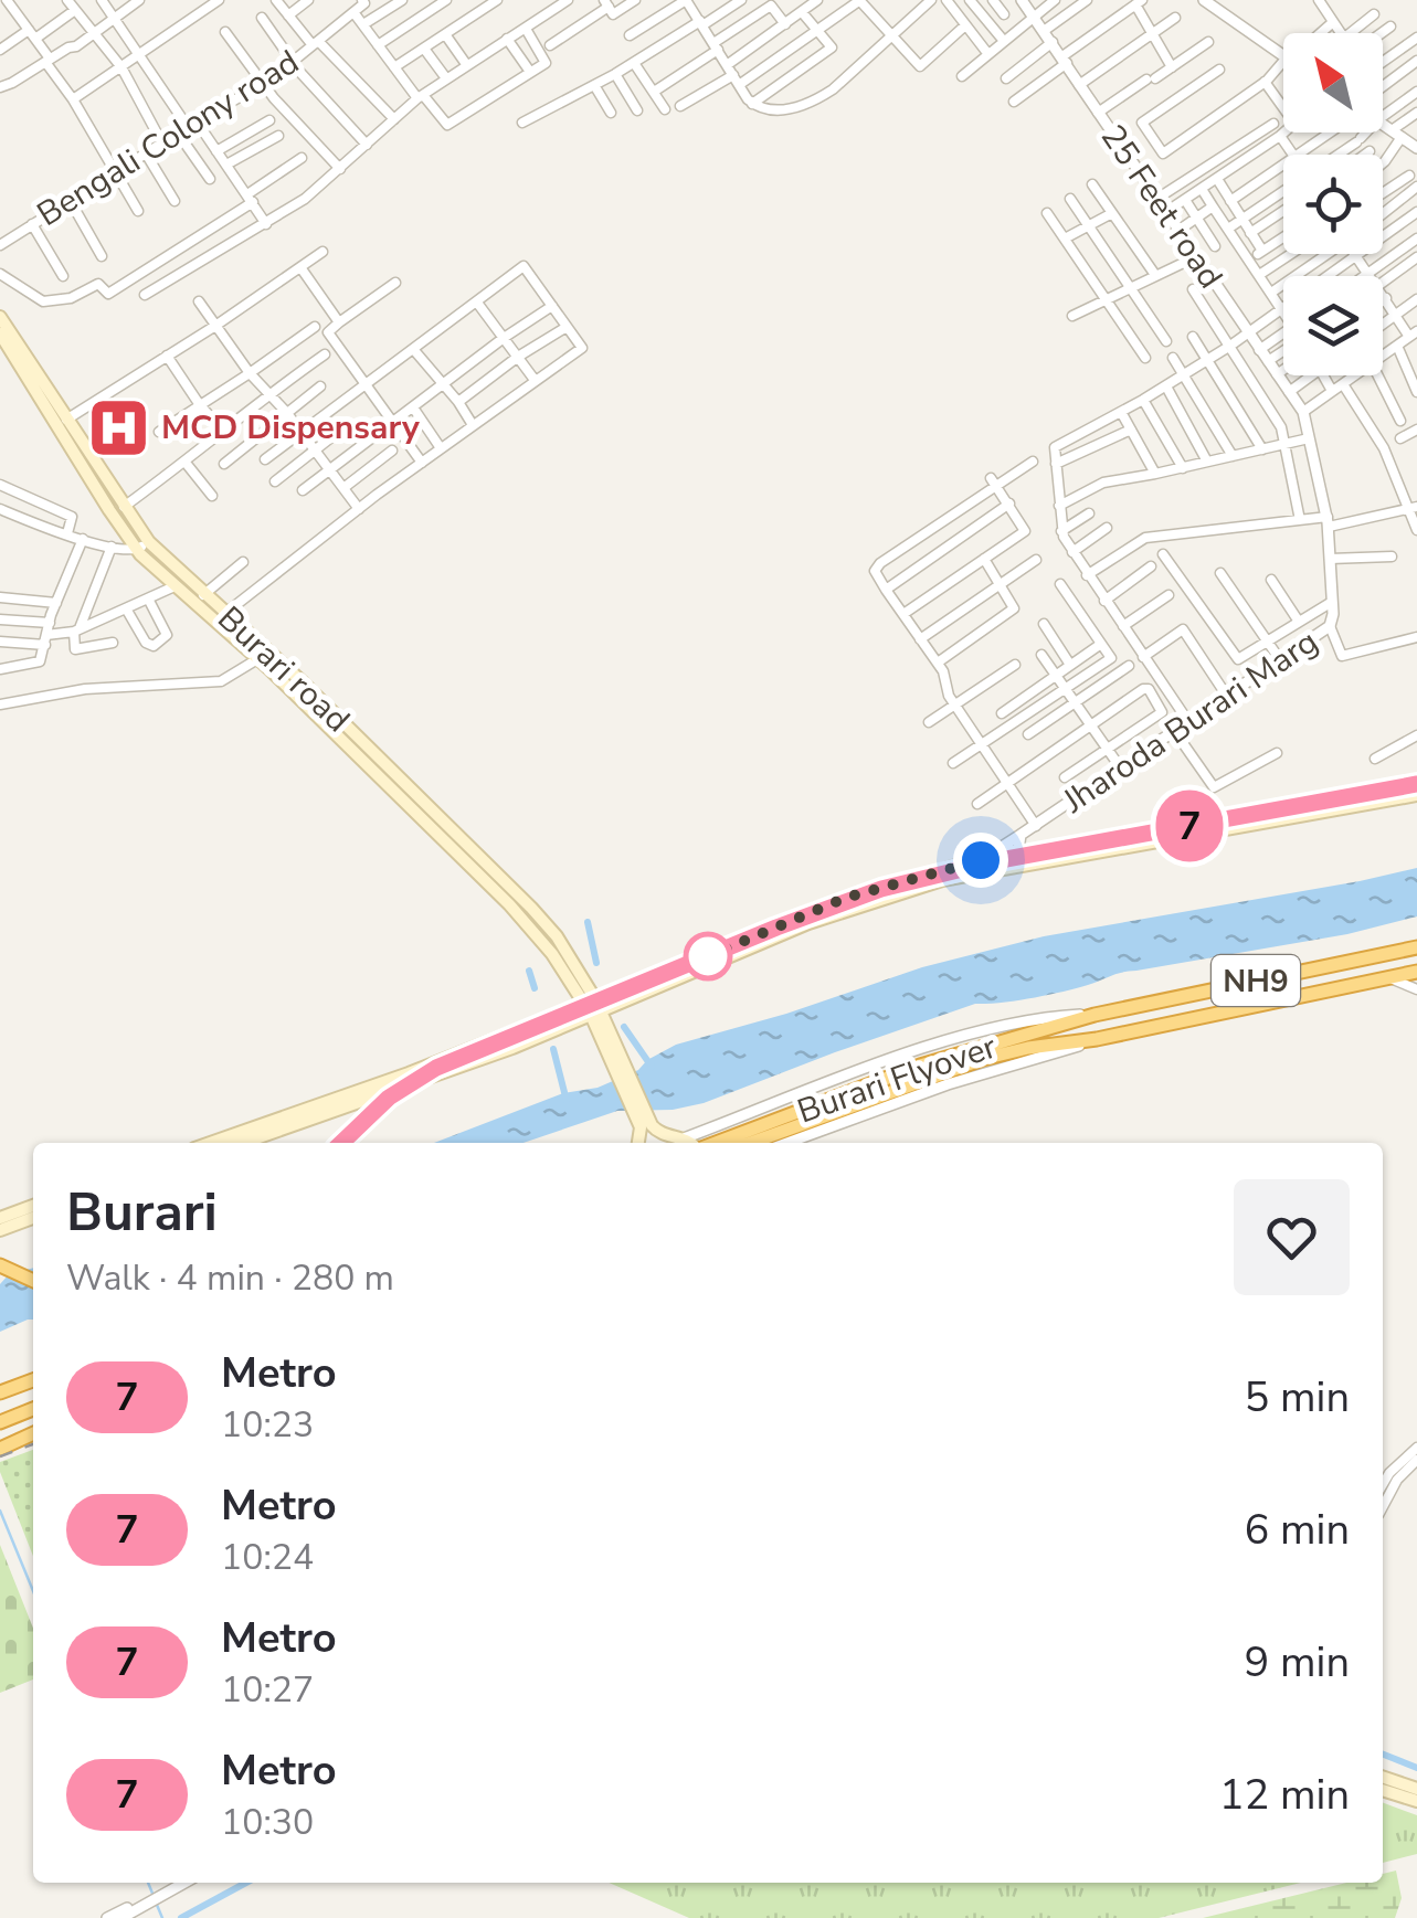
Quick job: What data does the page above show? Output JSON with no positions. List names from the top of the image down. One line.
{"streets":{"highway":["NH9","Burari Flyover"],"main road":["Burari road"],"street":["Bengali Colony road","25 Feet road","Jharoda Burari Marg"]},"crossings":[["NH9","Burari Flyover"]],"places":{"hospital":["MCD Dispensary"]},"lines":["metro line 7"],"north":"top left","page":{"on_map":"7","heading":["Burari","Walk · 4 min · 280 m"],"list":[{"mark":"7","name":"Metro","note":"10:23","value":"5 min"},{"mark":"7","name":"Metro","note":"10:24","value":"6 min"},{"mark":"7","name":"Metro","note":"10:27","value":"9 min"},{"mark":"7","name":"Metro","note":"10:30","value":"12 min"}]}}
